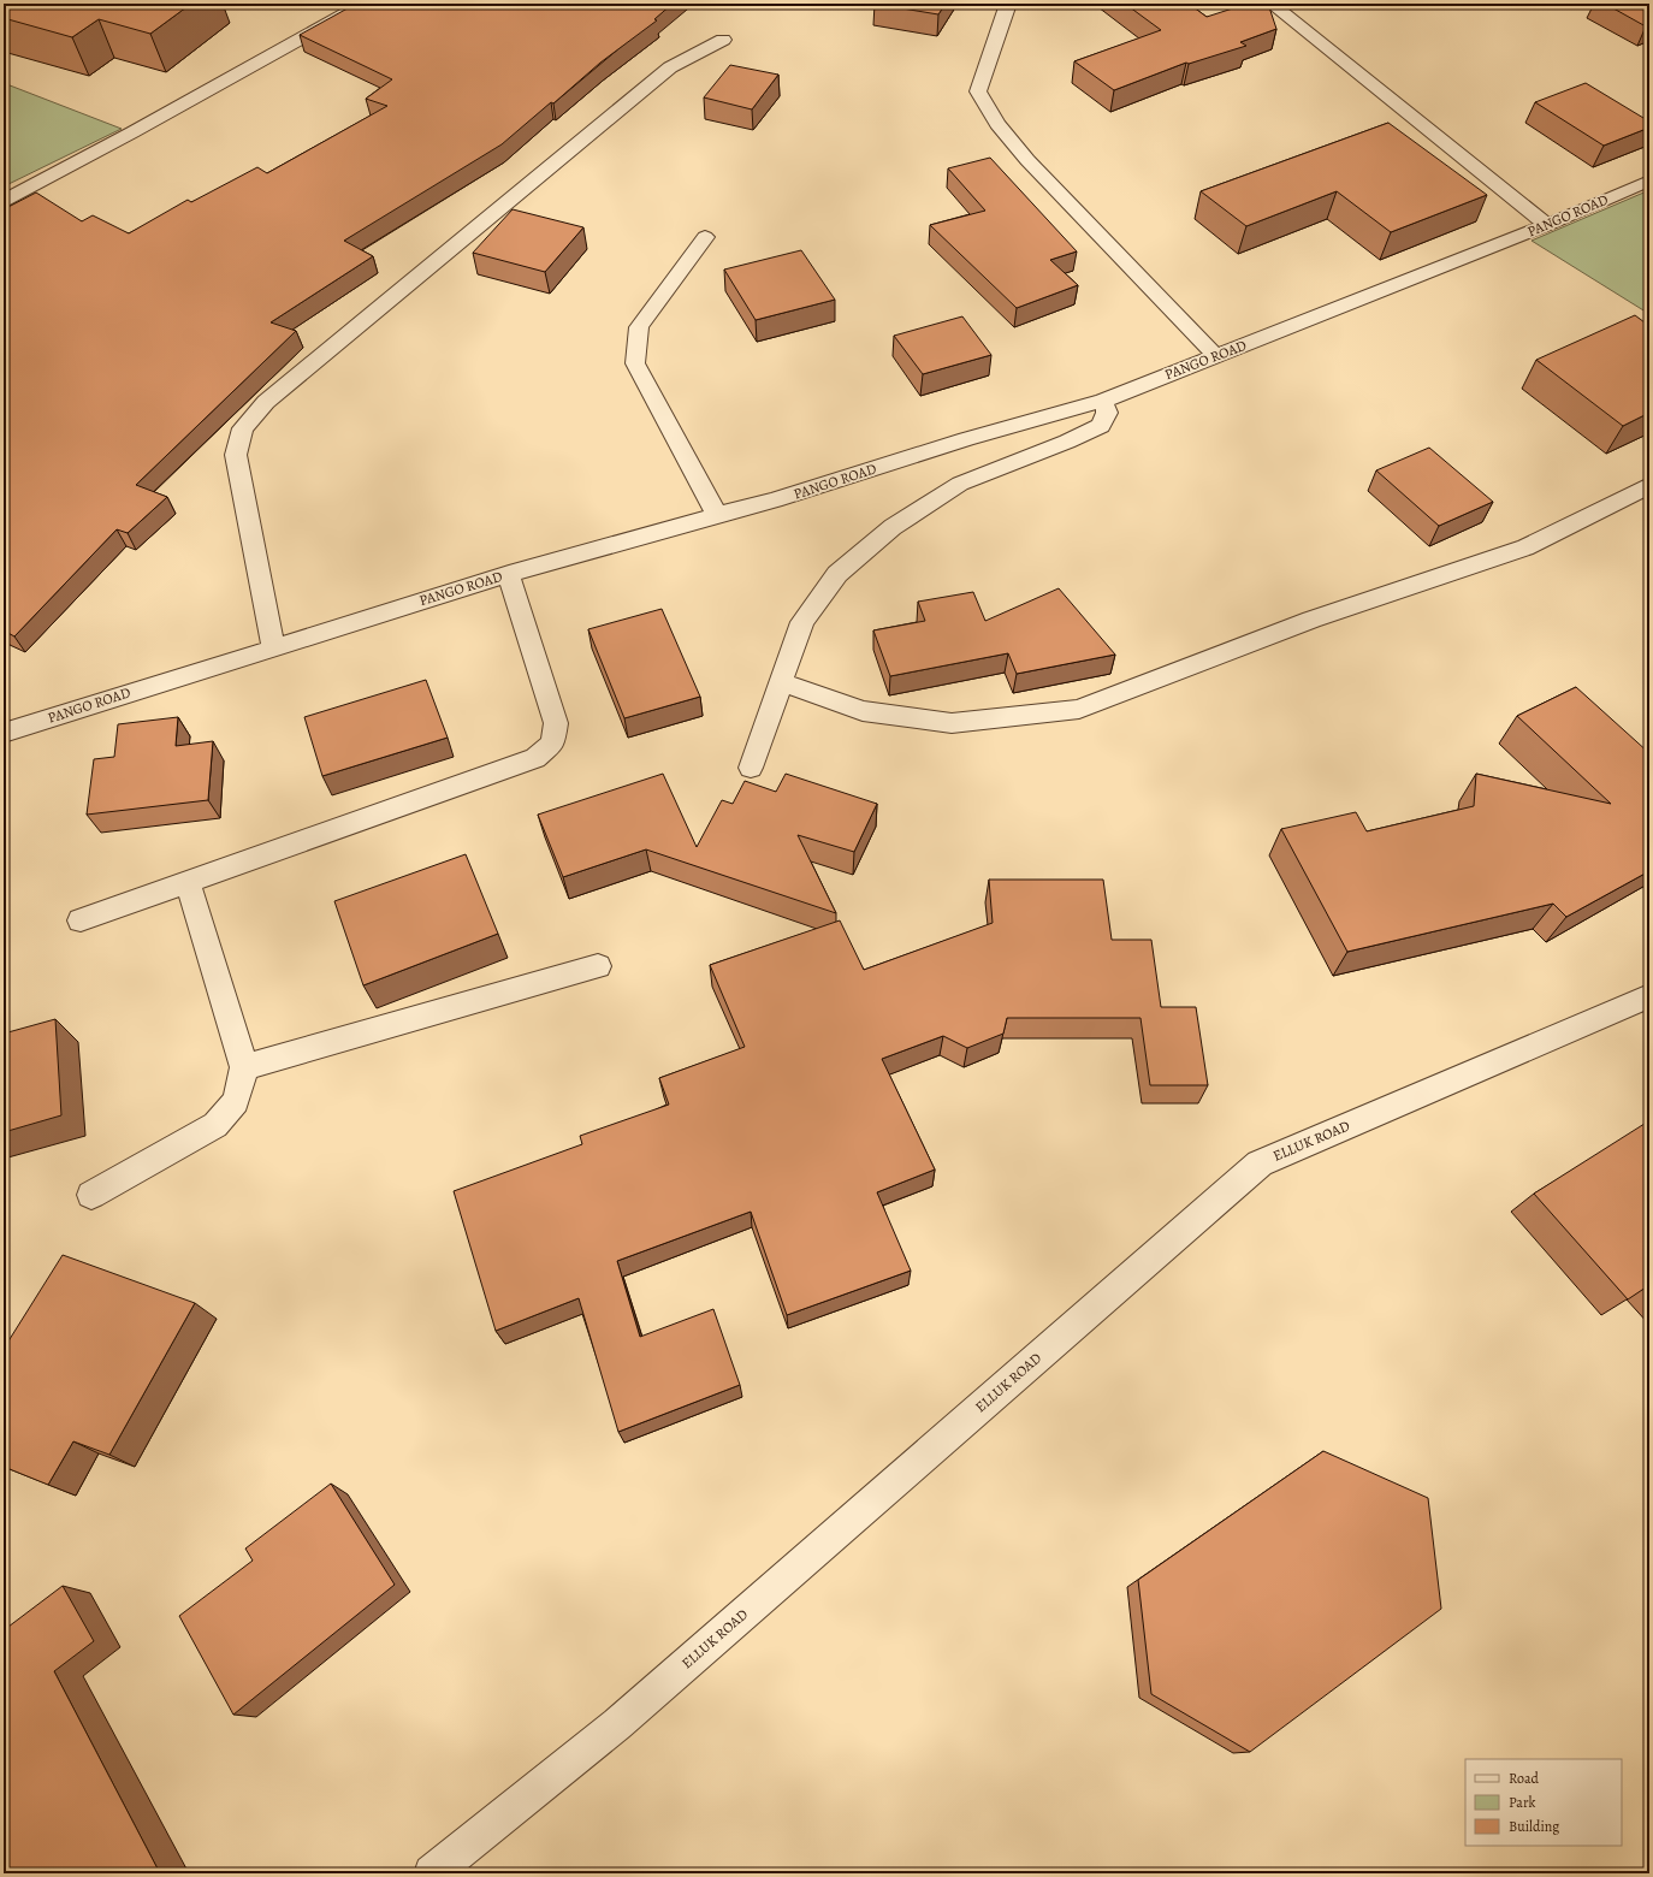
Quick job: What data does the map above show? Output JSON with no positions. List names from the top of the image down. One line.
{"streets":{"street":["PANGO ROAD","ELLUK ROAD"]},"legend":["Road","Park","Building"]}
